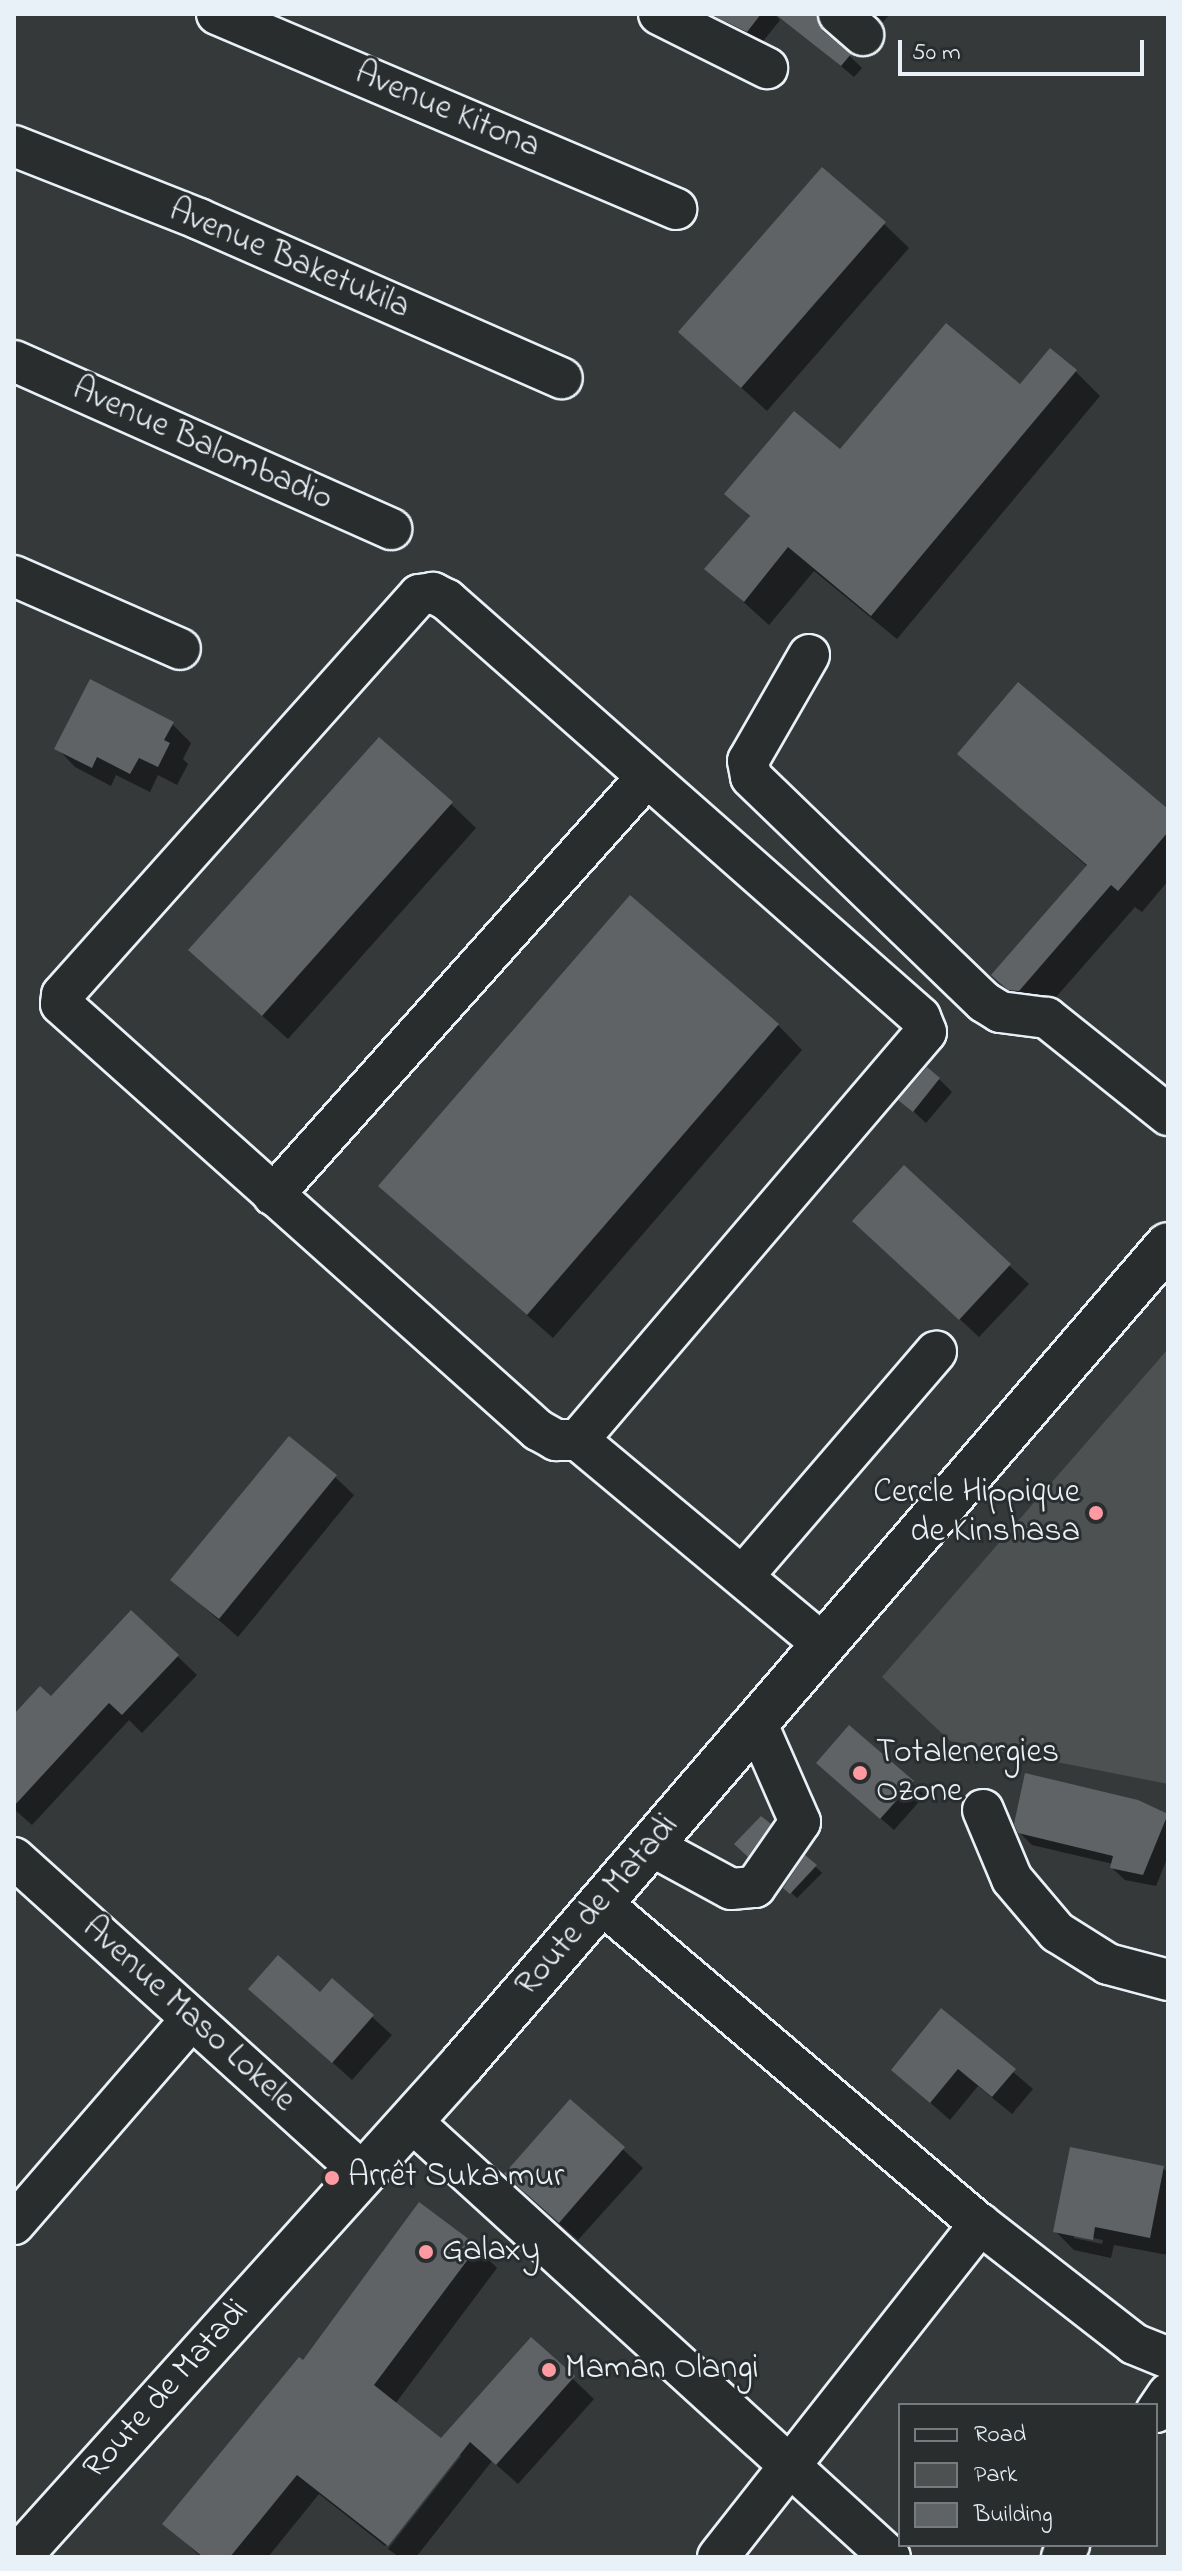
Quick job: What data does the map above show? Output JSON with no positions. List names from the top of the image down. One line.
{"streets":{"main road":["Route de Matadi"],"street":["Avenue Kitona","Avenue Baketukila","Avenue Balombadio","Avenue Maso Lokele"]},"crossings":[["Route de Matadi","Avenue Maso Lokele"]],"places":["Cercle Hippique de Kinshasa","Totalenergies Ozone","Arrêt Suka mur","Galaxy","Maman Olangi"],"legend":["Road","Park","Building"],"scale_bar":"50 m"}
